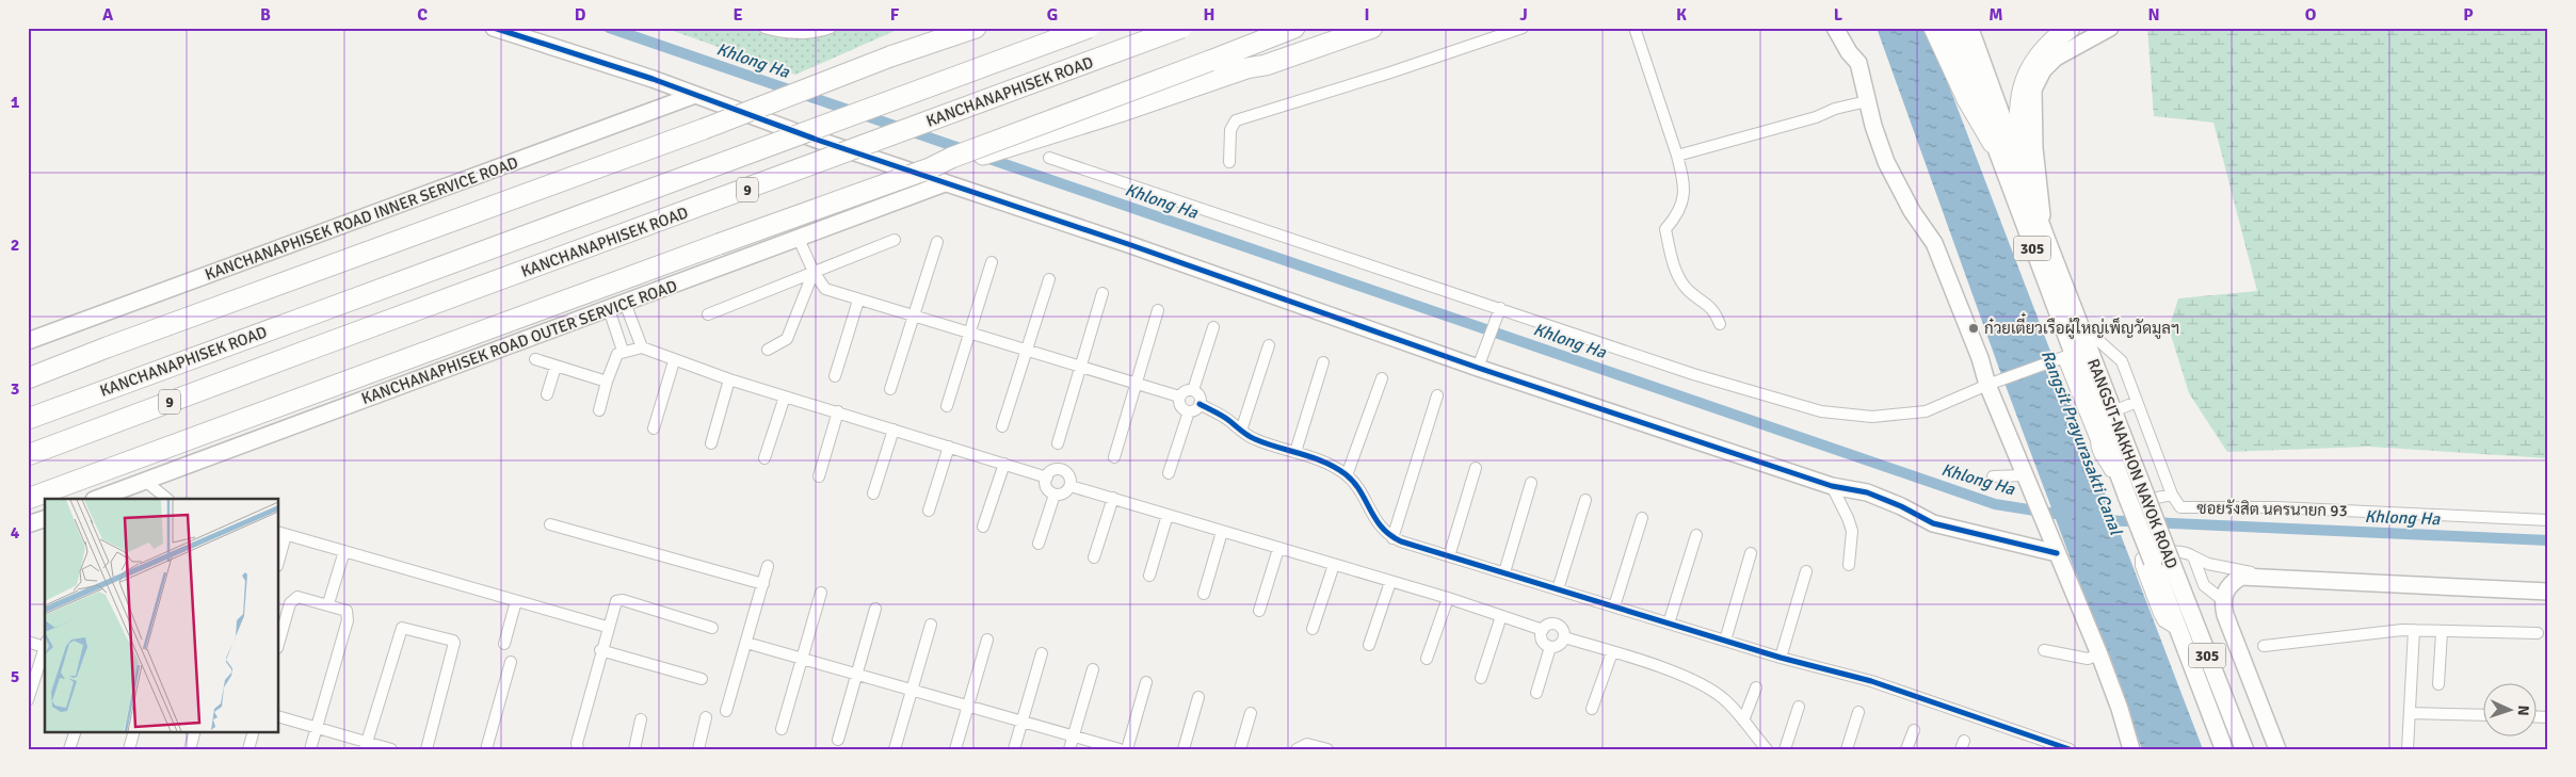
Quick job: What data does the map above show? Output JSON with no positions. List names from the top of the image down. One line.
{"streets":{"highway":["KANCHANAPHISEK ROAD","9"],"main road":["305","RANGSIT-NAKHON NAYOK ROAD"],"street":["KANCHANAPHISEK ROAD INNER SERVICE ROAD","KANCHANAPHISEK ROAD OUTER SERVICE ROAD","ซอยรังสิต นครนายก 93"]},"water":["Khlong Ha","Rangsit Prayurasakti Canal"],"places":["ก๋วยเตี๋ยวเรือผู้ใหญ่เพ็ญวัดมูลฯ"],"north":"right","grid":{"columns":["A","B","C","D","E","F","G","H","I","J","K","L","M","N","O","P"],"rows":["1","2","3","4","5"]}}
